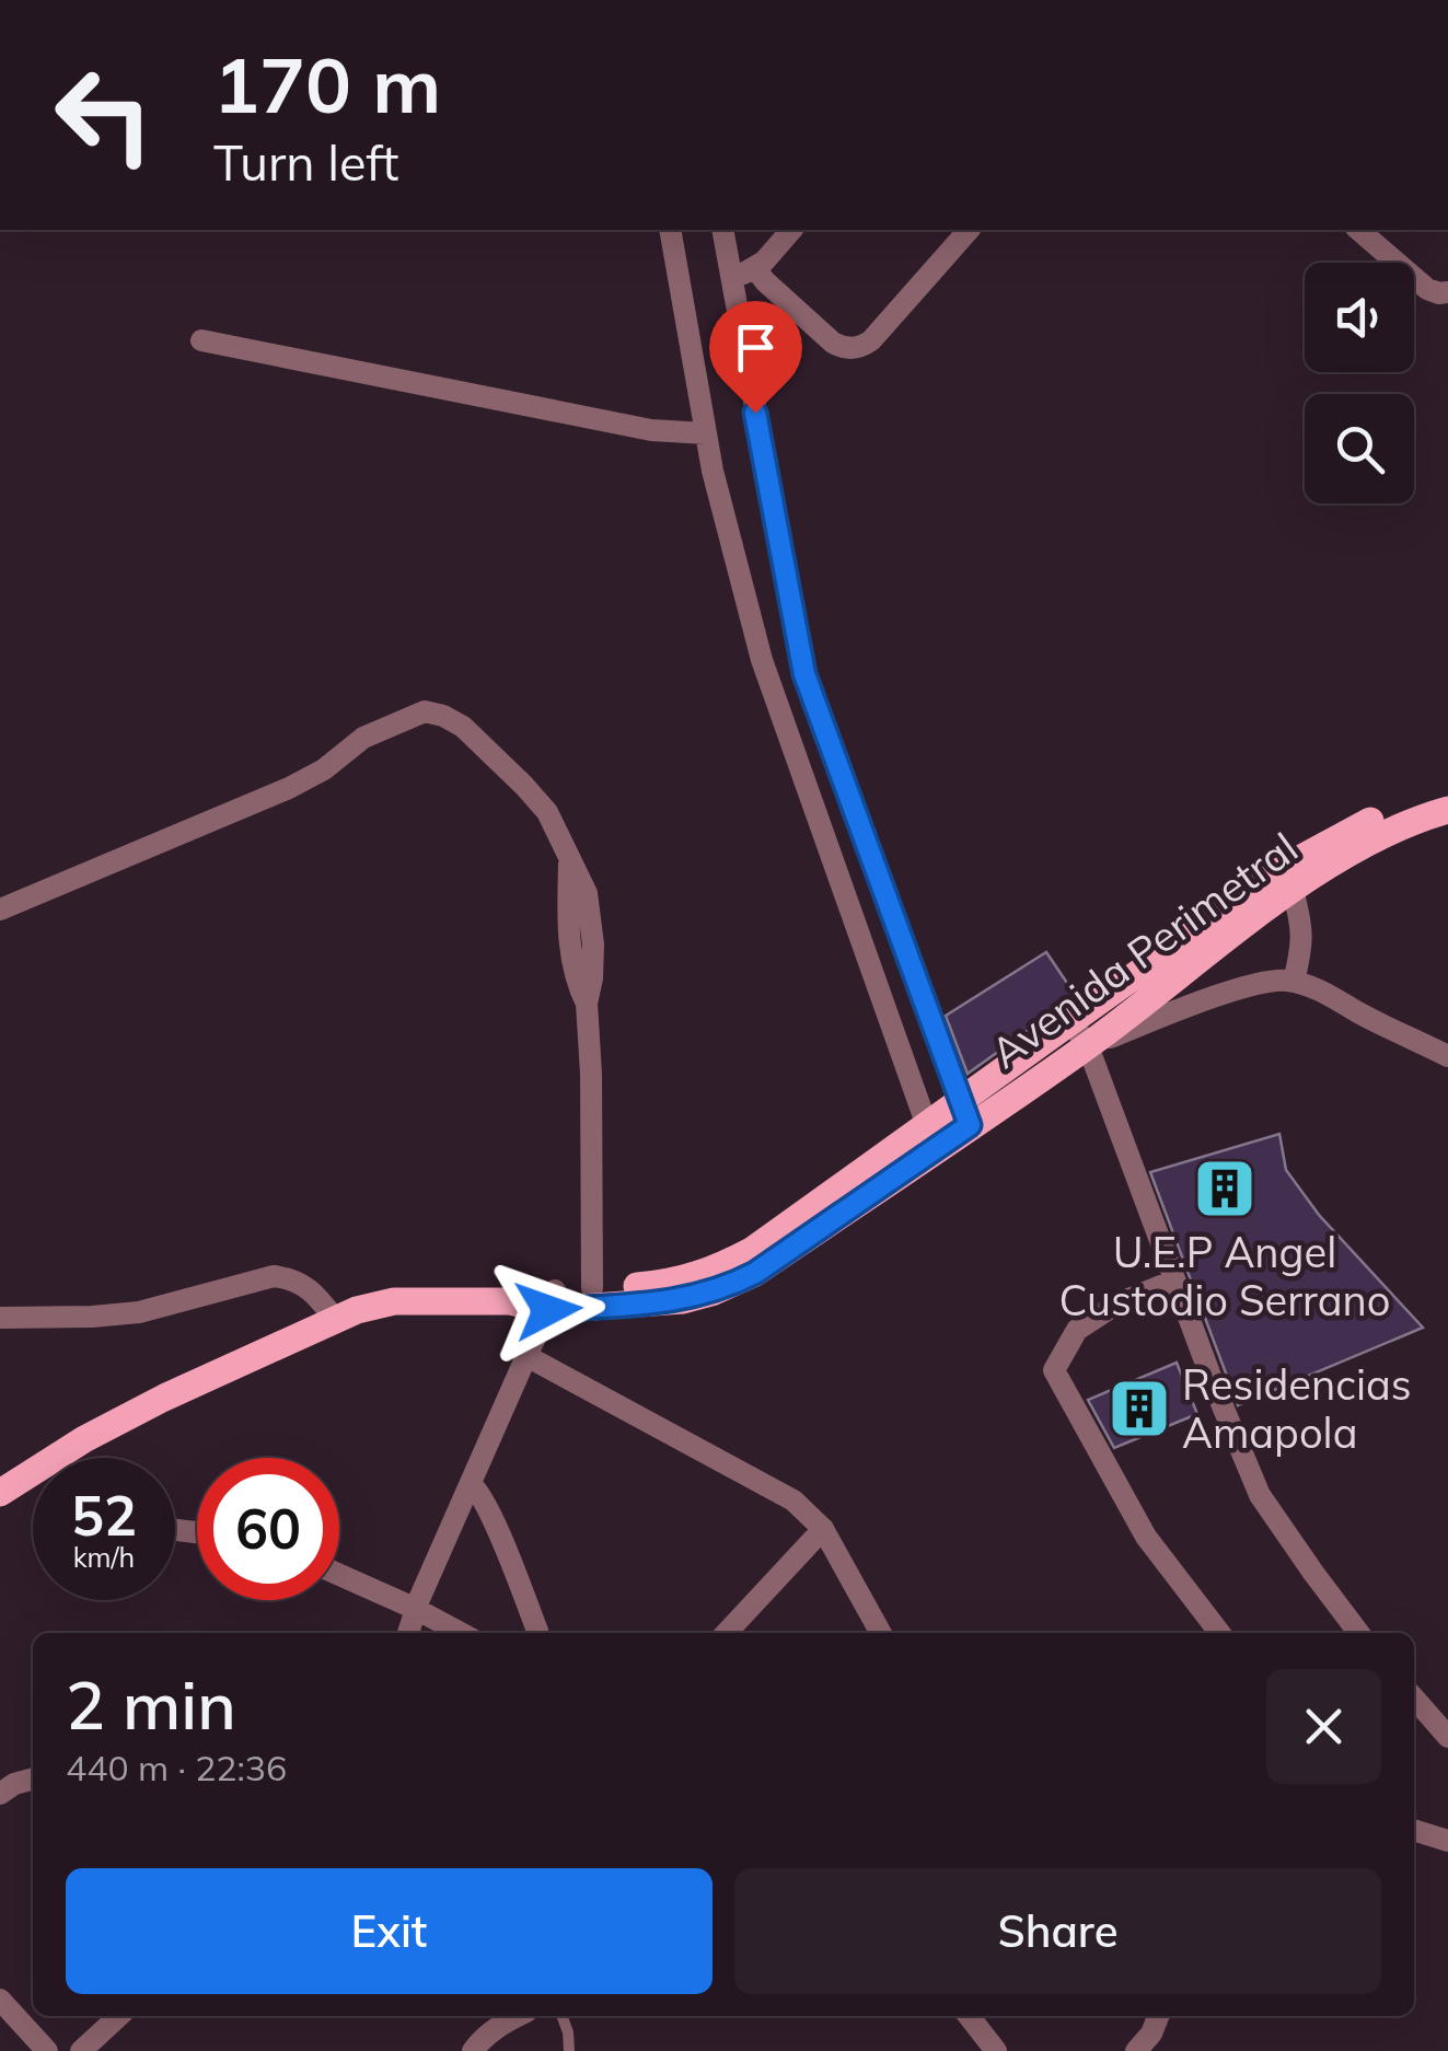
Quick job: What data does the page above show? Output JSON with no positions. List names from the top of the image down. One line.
{"streets":{"main road":["Avenida Perimetral"]},"places":{"building":["U.E.P Angel Custodio Serrano","Residencias Amapola"]},"page":{"turn":["170 m","Turn left"],"speed":"52 km/h","limit":"60","heading":["2 min","440 m · 22:36"],"buttons":["Exit","Share"]}}
